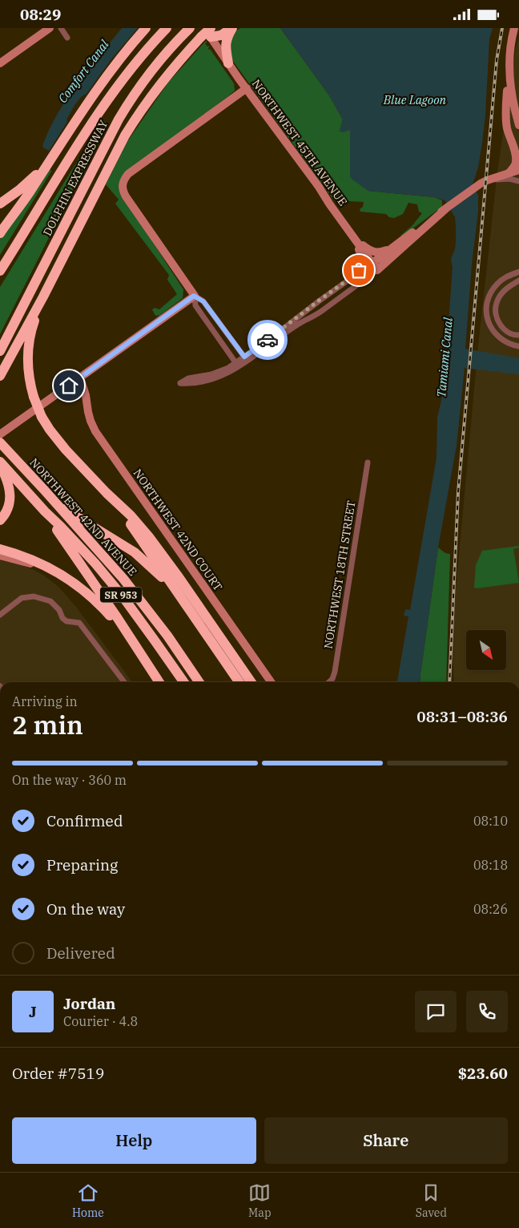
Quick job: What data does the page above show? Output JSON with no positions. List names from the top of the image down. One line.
{"streets":{"highway":["DOLPHIN EXPRESSWAY","NORTHWEST 42ND AVENUE","SR 953"],"street":["NORTHWEST 45TH AVENUE","NORTHWEST 42ND COURT","NORTHWEST 18TH STREET"]},"water":["Comfort Canal","Blue Lagoon","Tamiami Canal"],"north":"bottom right","page":{"status":"08:29","heading":["2 min","Arriving in","08:31–08:36"],"panel":["Jordan","Courier · 4.8","Order #7519","$23.60"],"bar":"On the way · 360 m","list":[["Confirmed","08:10"],["Preparing","08:18"],["On the way","08:26"],"Delivered"],"round":"J","buttons":["Help","Share"],"tabs":["Home","Map","Saved"]}}
